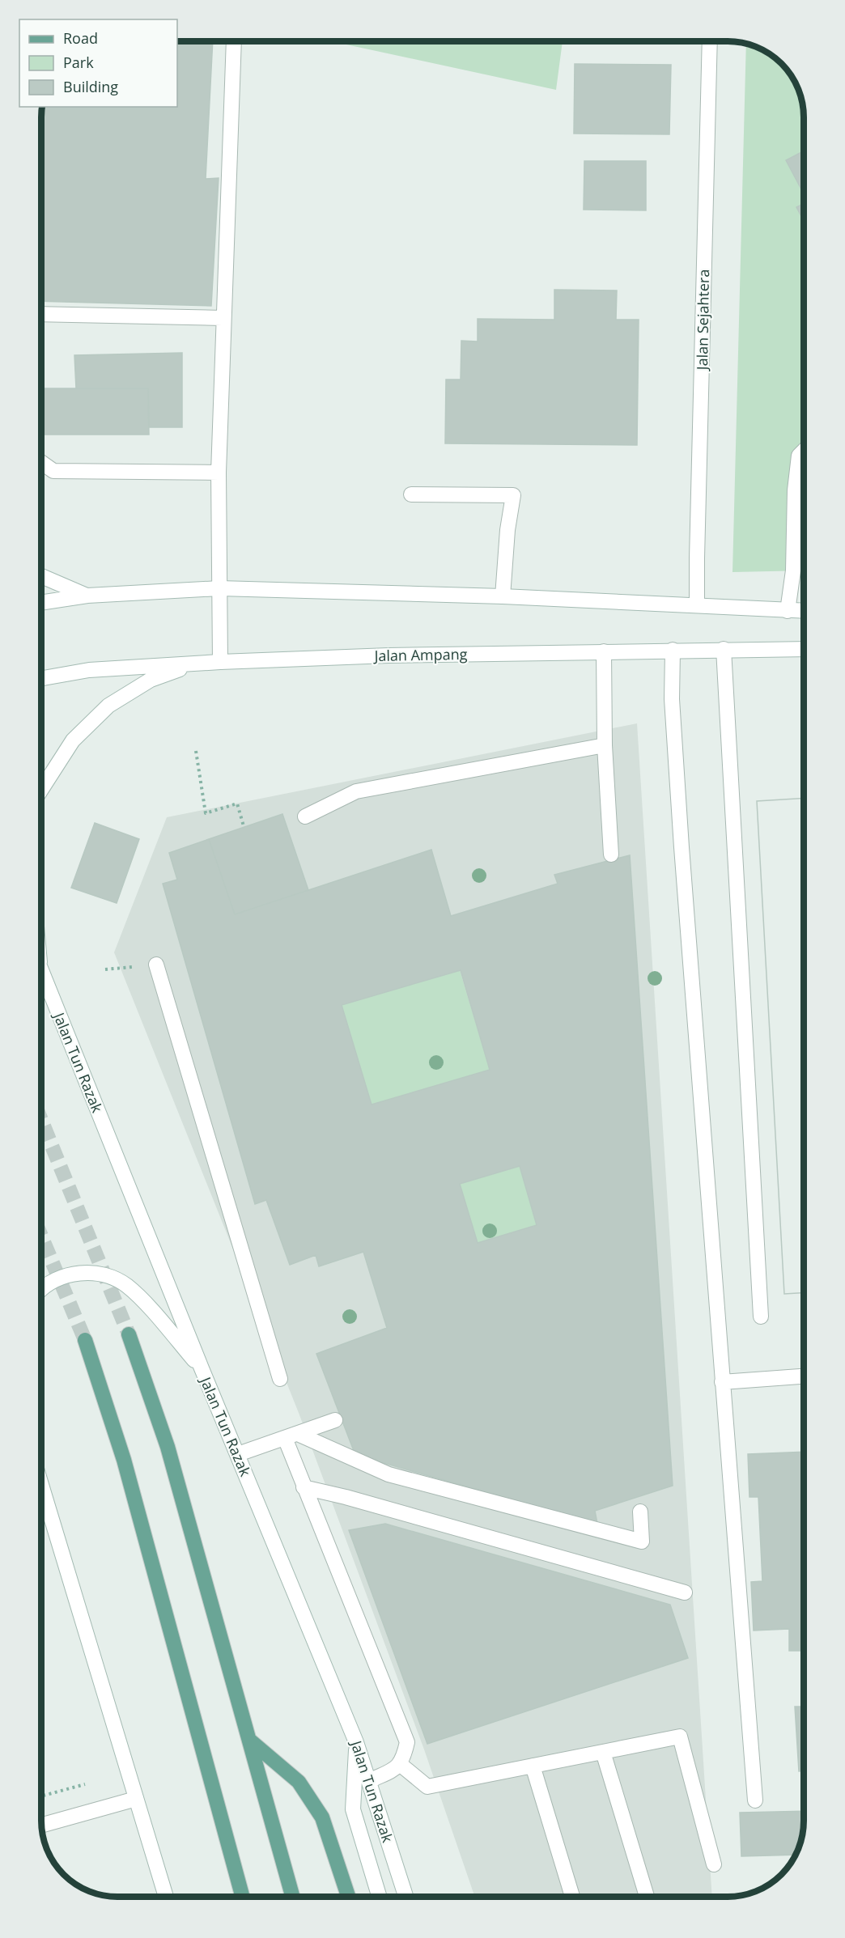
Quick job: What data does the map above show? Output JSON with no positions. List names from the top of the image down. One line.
{"streets":{"main road":["Jalan Sejahtera","Jalan Ampang","Jalan Tun Razak"]},"legend":["Road","Park","Building"]}
